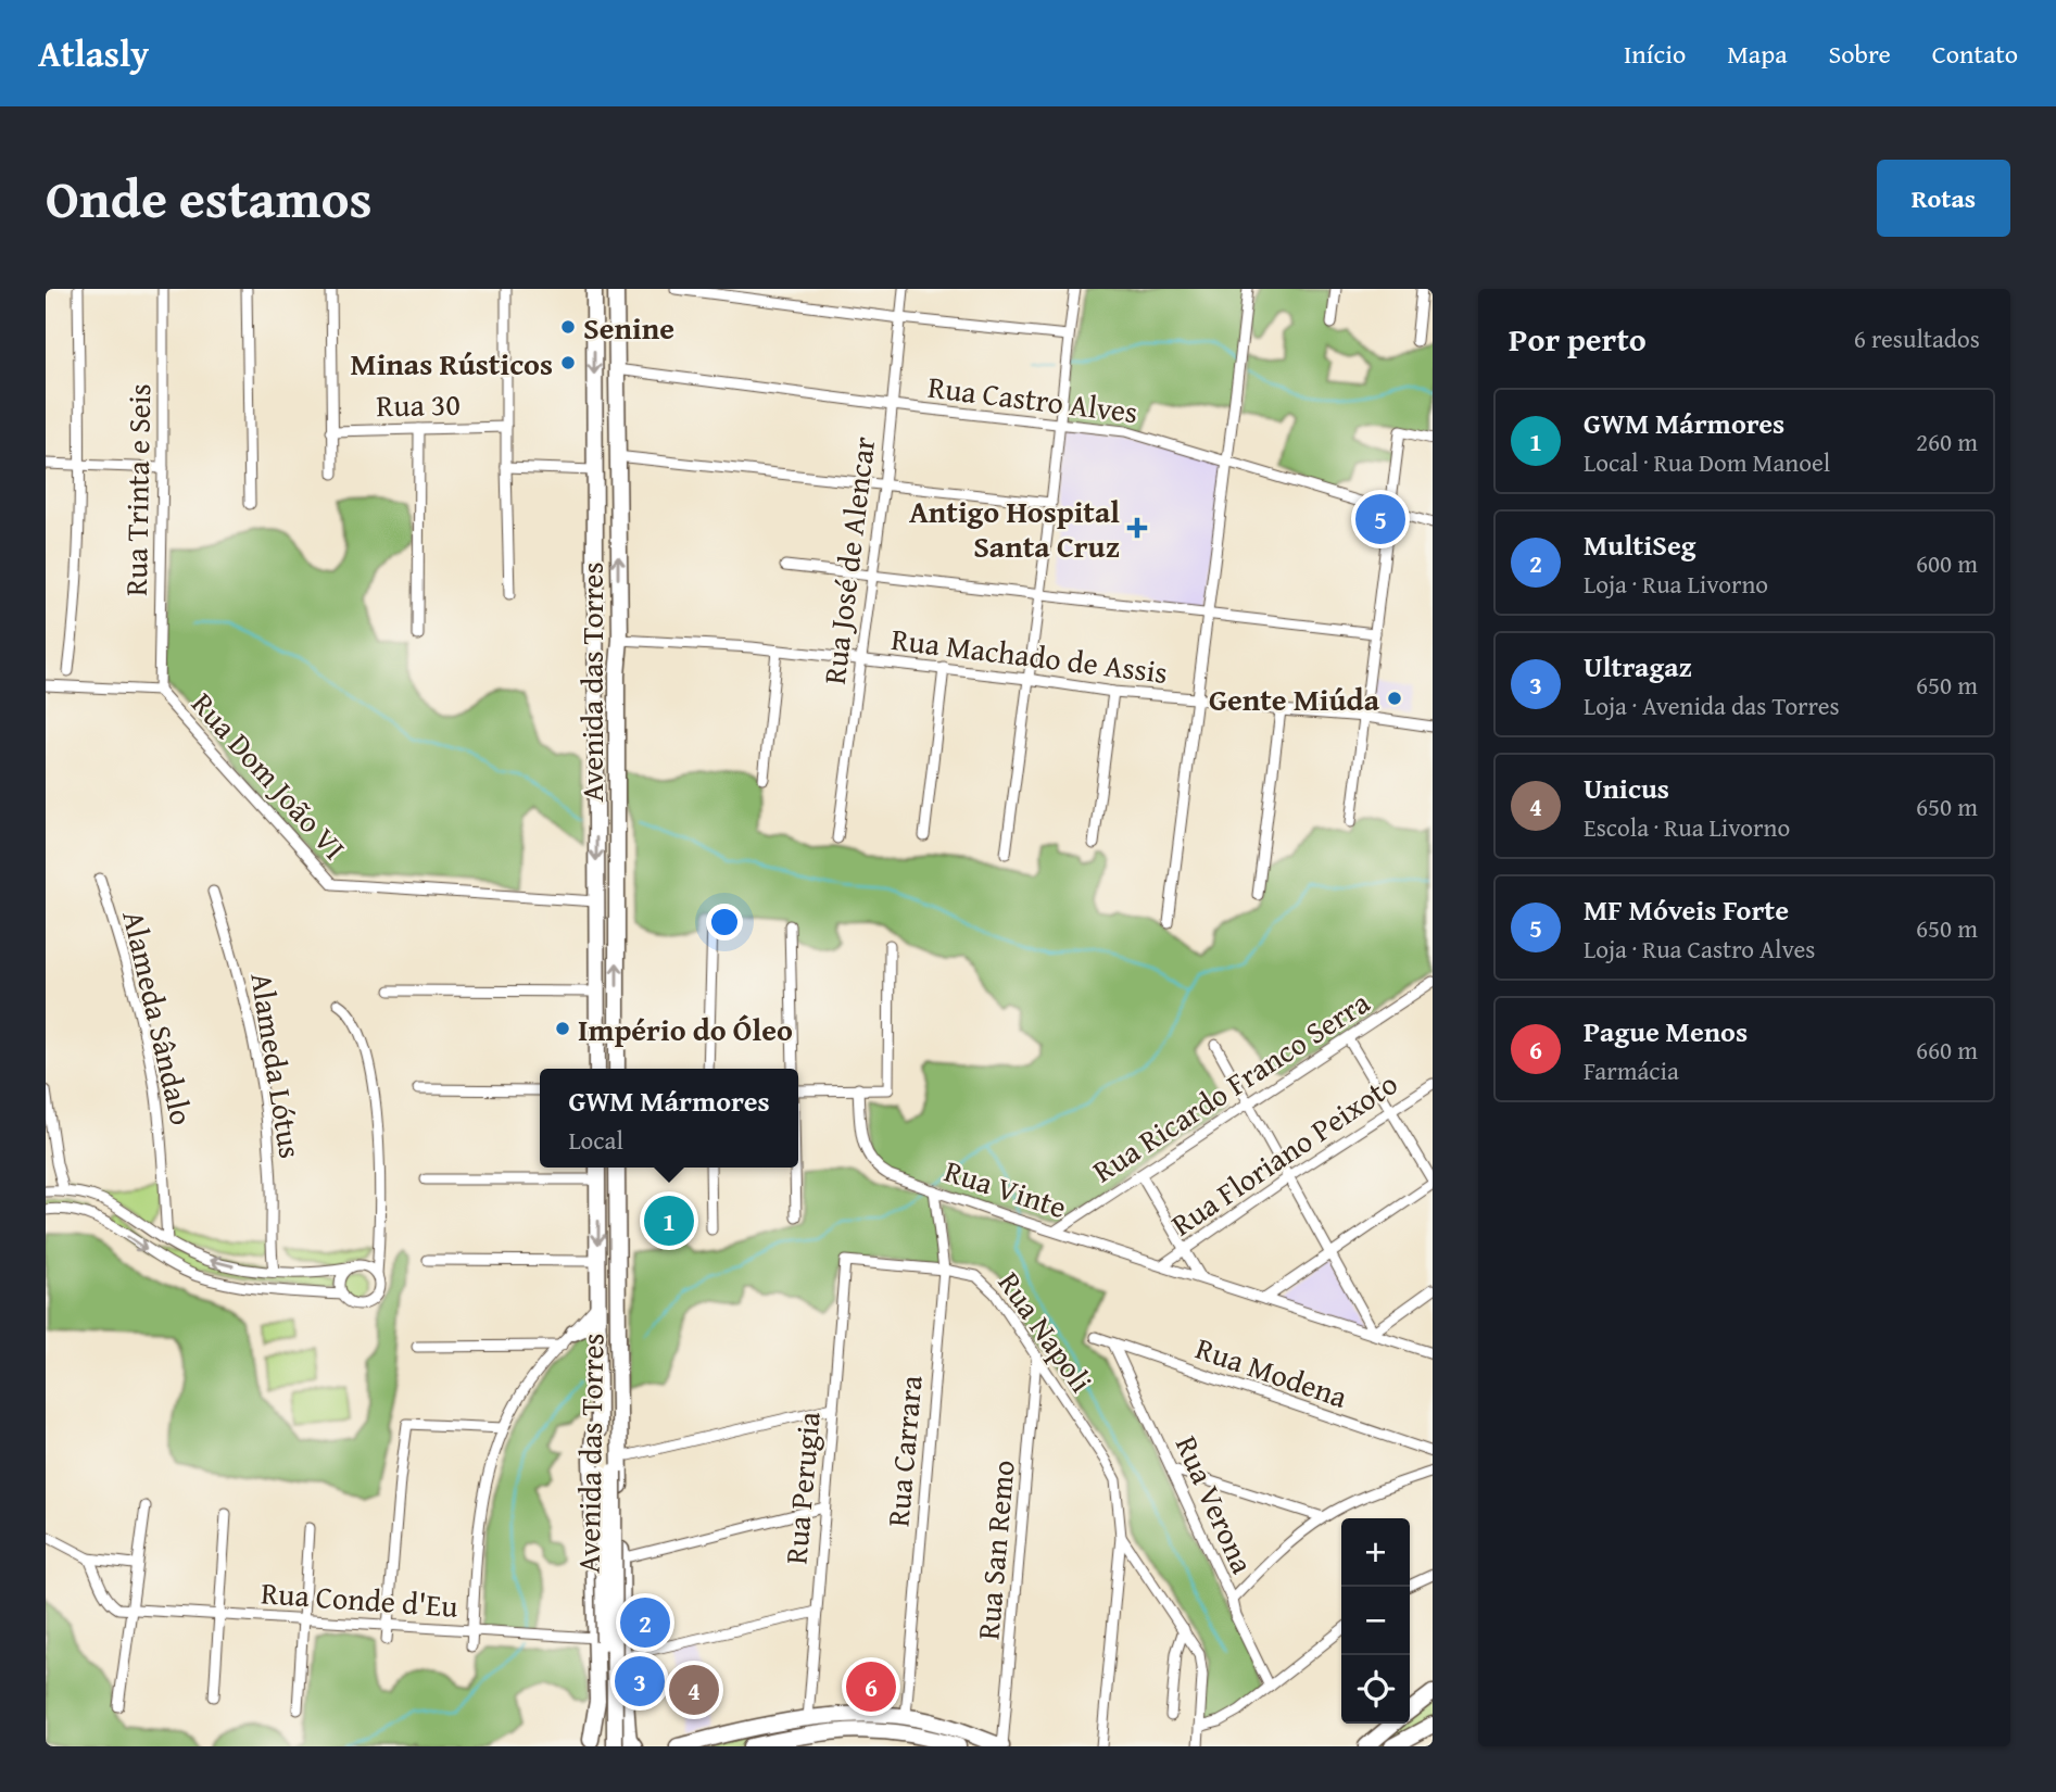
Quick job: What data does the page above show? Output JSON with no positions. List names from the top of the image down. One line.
{"streets":{"main road":["Avenida das Torres"],"street":["Rua Castro Alves","Rua 30","Rua Trinta e Seis","Rua José de Alencar","Rua Machado de Assis","Rua Dom João VI","Alameda Sândalo","Alameda Lótus","Rua Ricardo Franco Serra","Rua Floriano Peixoto","Rua Vinte","Rua Napoli","Rua Modena","Rua Carrara","Rua Perugia","Rua Verona","Rua San Remo","Rua Conde d'Eu"]},"crossings":[["Rua Castro Alves","Rua José de Alencar"],["Rua Castro Alves","Avenida das Torres"],["Rua Trinta e Seis","Rua Dom João VI"],["Rua José de Alencar","Rua Machado de Assis"],["Rua Machado de Assis","Avenida das Torres"],["Avenida das Torres","Rua Dom João VI"],["Rua Ricardo Franco Serra","Rua Vinte"],["Rua Floriano Peixoto","Rua Vinte"],["Rua Vinte","Rua Carrara"],["Rua Napoli","Rua Carrara"],["Rua Napoli","Rua Perugia"],["Rua Napoli","Rua San Remo"],["Rua Modena","Rua Verona"]],"places":{"other":["Senine","Minas Rústicos","Gente Miúda","Império do Óleo"],"health":["Antigo Hospital Santa Cruz"]},"page":{"header":"Atlasly","nav":["Início","Mapa","Sobre","Contato"],"title":"Onde estamos","buttons":"Rotas","heading":["Por perto","6 resultados"],"list":[{"mark":"1","name":"GWM Mármores","note":"Local · Rua Dom Manoel","value":"260 m"},{"mark":"2","name":"MultiSeg","note":"Loja · Rua Livorno","value":"600 m"},{"mark":"3","name":"Ultragaz","note":"Loja · Avenida das Torres","value":"650 m"},{"mark":"4","name":"Unicus","note":"Escola · Rua Livorno","value":"650 m"},{"mark":"5","name":"MF Móveis Forte","note":"Loja · Rua Castro Alves","value":"650 m"},{"mark":"6","name":"Pague Menos","note":"Farmácia","value":"660 m"}],"pins":["5","1","2","3","6","4"],"popup":["GWM Mármores","Local"],"map_buttons":["+","−"]}}
